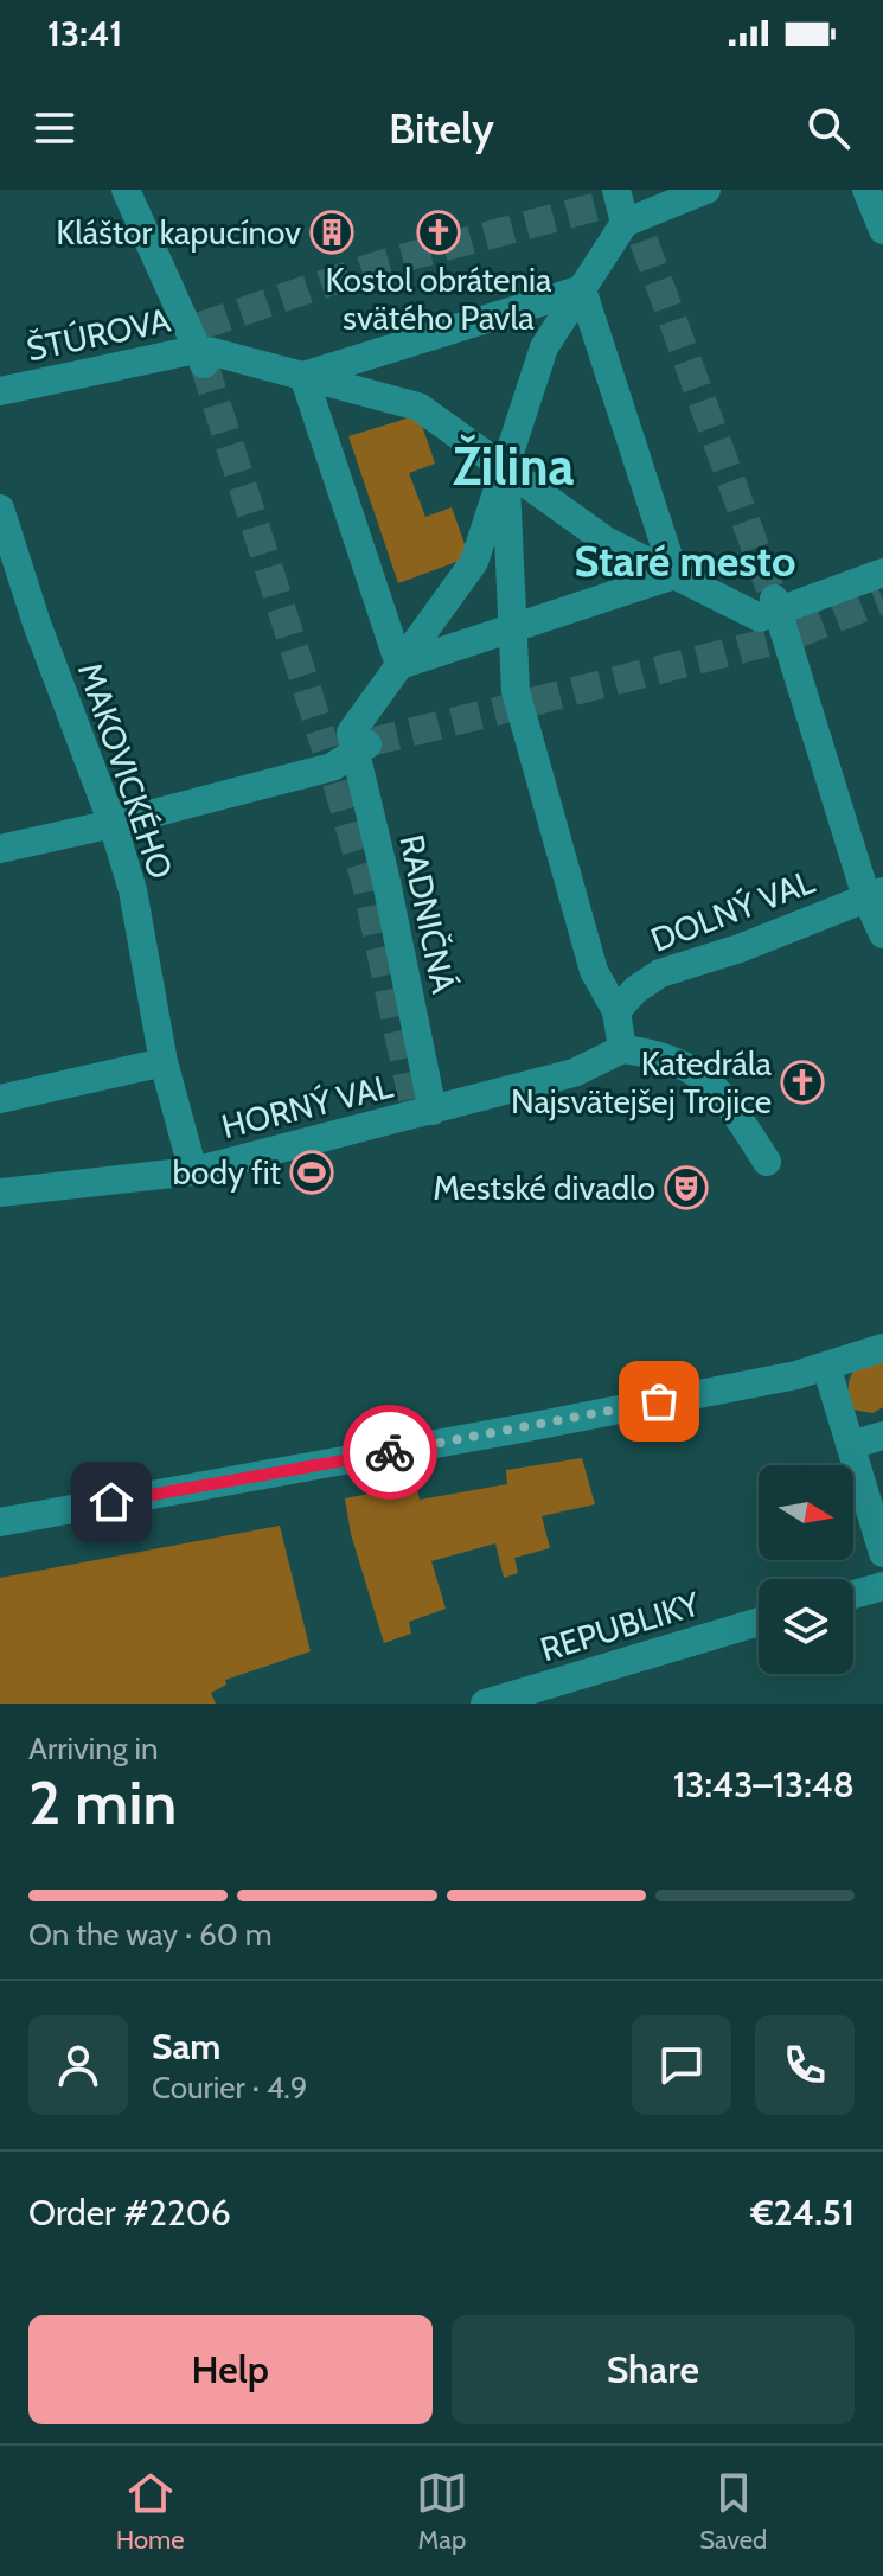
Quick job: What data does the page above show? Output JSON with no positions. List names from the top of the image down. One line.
{"streets":{"street":["ŠTÚROVA","MAKOVICKÉHO","DOLNÝ VAL","RADNIČNÁ","HORNÝ VAL","REPUBLIKY"]},"crossings":[["MAKOVICKÉHO","HORNÝ VAL"],["RADNIČNÁ","HORNÝ VAL"]],"districts":["Žilina","Staré mesto"],"places":{"building":["Kláštor kapucínov"],"church":["Kostol obrátenia svätého Pavla","Katedrála Najsvätejšej Trojice"],"sports":["body fit"],"theatre":["Mestské divadlo"]},"north":"right","page":{"status":"13:41","header":"Bitely","heading":["2 min","Arriving in","13:43–13:48"],"panel":["Sam","Courier · 4.9","Order #2206","€24.51"],"bar":"On the way · 60 m","buttons":["Help","Share"],"tabs":["Home","Map","Saved"]}}
